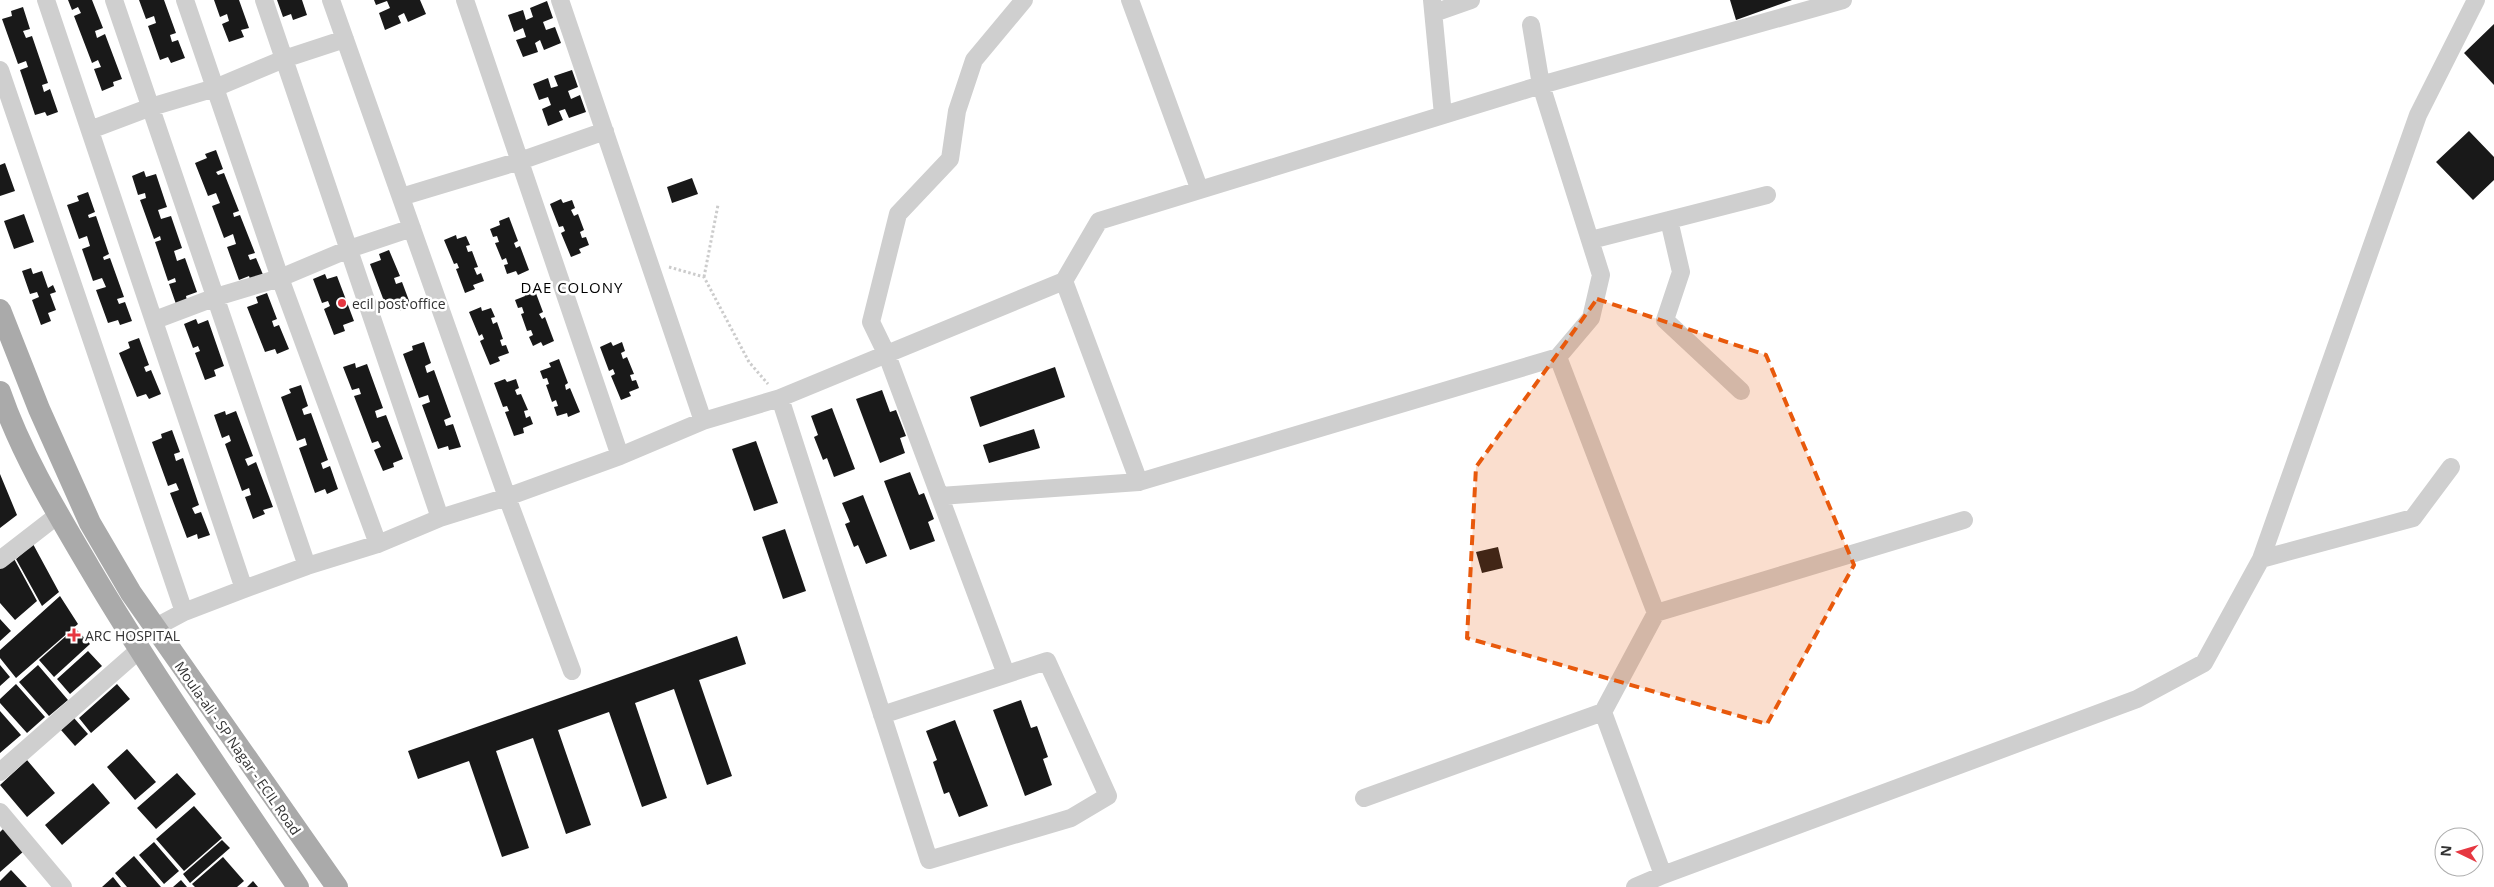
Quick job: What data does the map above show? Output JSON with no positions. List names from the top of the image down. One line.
{"streets":{"main road":["Moula-ali - SP Nagar - ECIL Road"]},"districts":["DAE COLONY"],"places":{"other":["ecil post office"],"health":["ARC HOSPITAL"]},"north":"left"}
